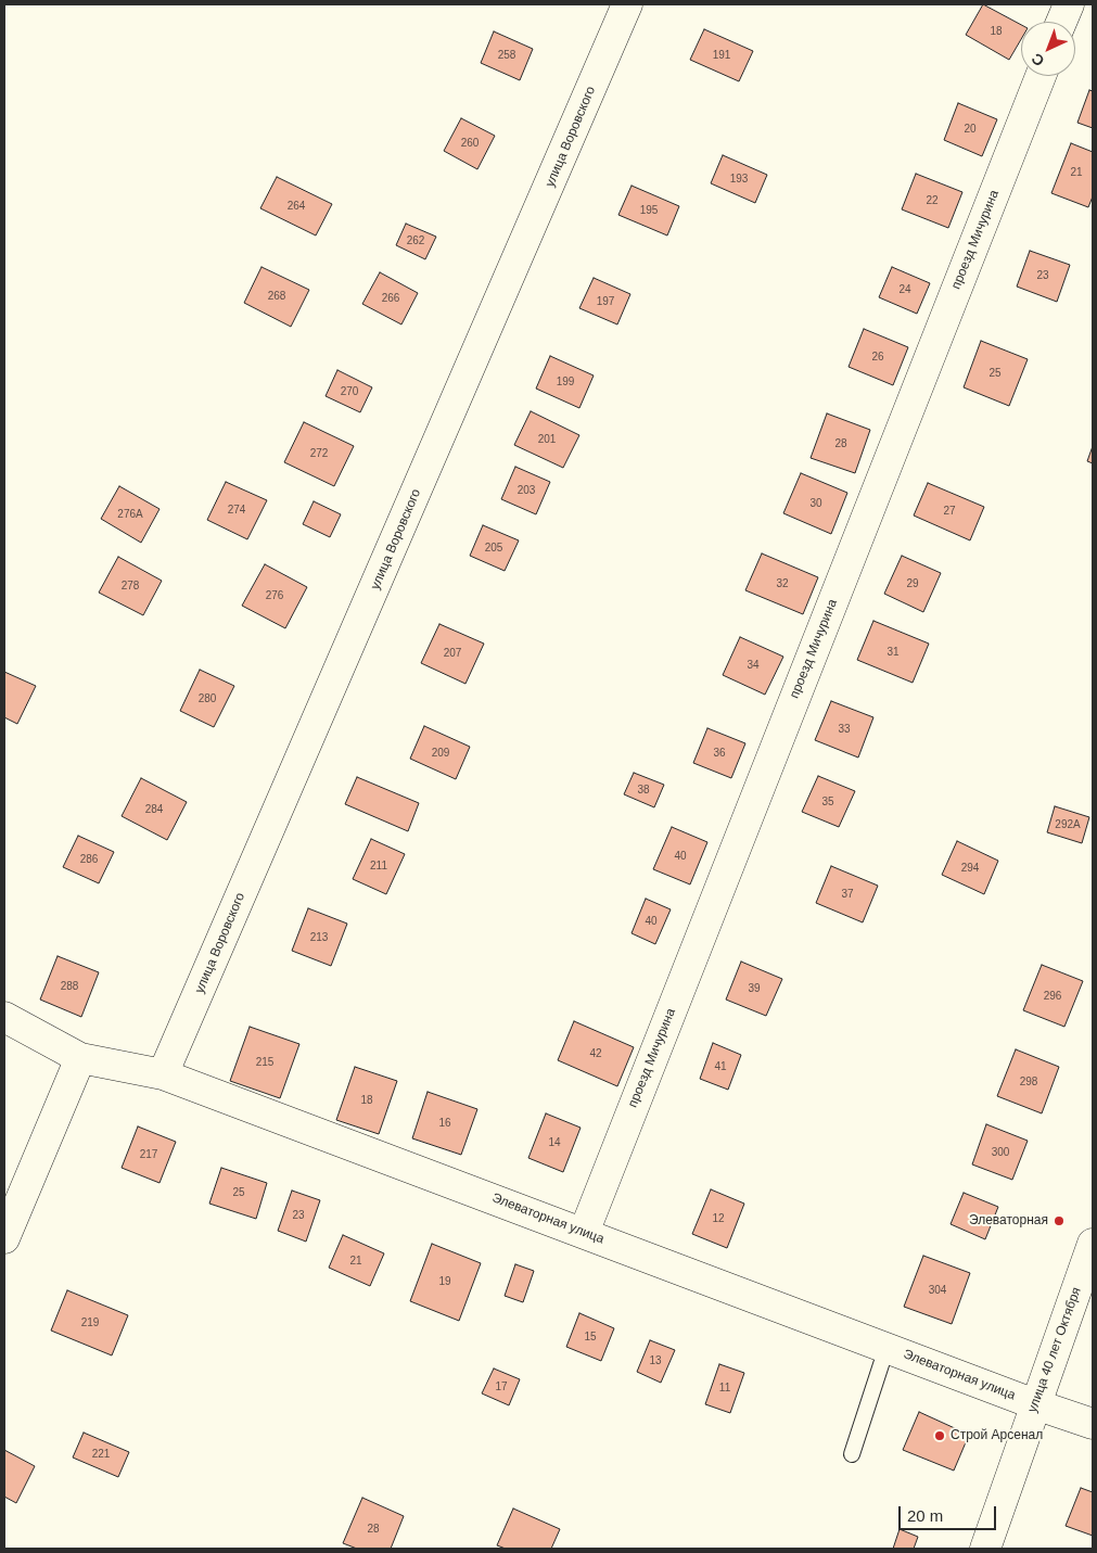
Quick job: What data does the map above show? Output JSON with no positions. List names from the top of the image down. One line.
{"streets":{"street":["улица Воровского","проезд Мичурина","Элеваторная улица","улица 40 лет Октября"]},"crossings":[["улица Воровского","Элеваторная улица"],["проезд Мичурина","Элеваторная улица"],["Элеваторная улица","улица 40 лет Октября"]],"places":["Элеваторная","Строй Арсенал"],"house_numbers":["18","258","191","20","260","21","193","22","264","195","262","23","24","268","266","197","26","25","199","270","201","28","272","203","30","274","27","276А","205","32","29","278","276","31","207","34","280","33","209","36","38","35","284","292А","40","286","211","294","37","40","213","288","39","296","42","215","41","298","18","16","14","300","217","25","23","12","21","19","304","219","15","13","17","11","221","28"],"scale_bar":"20 m","north":"bottom left"}
